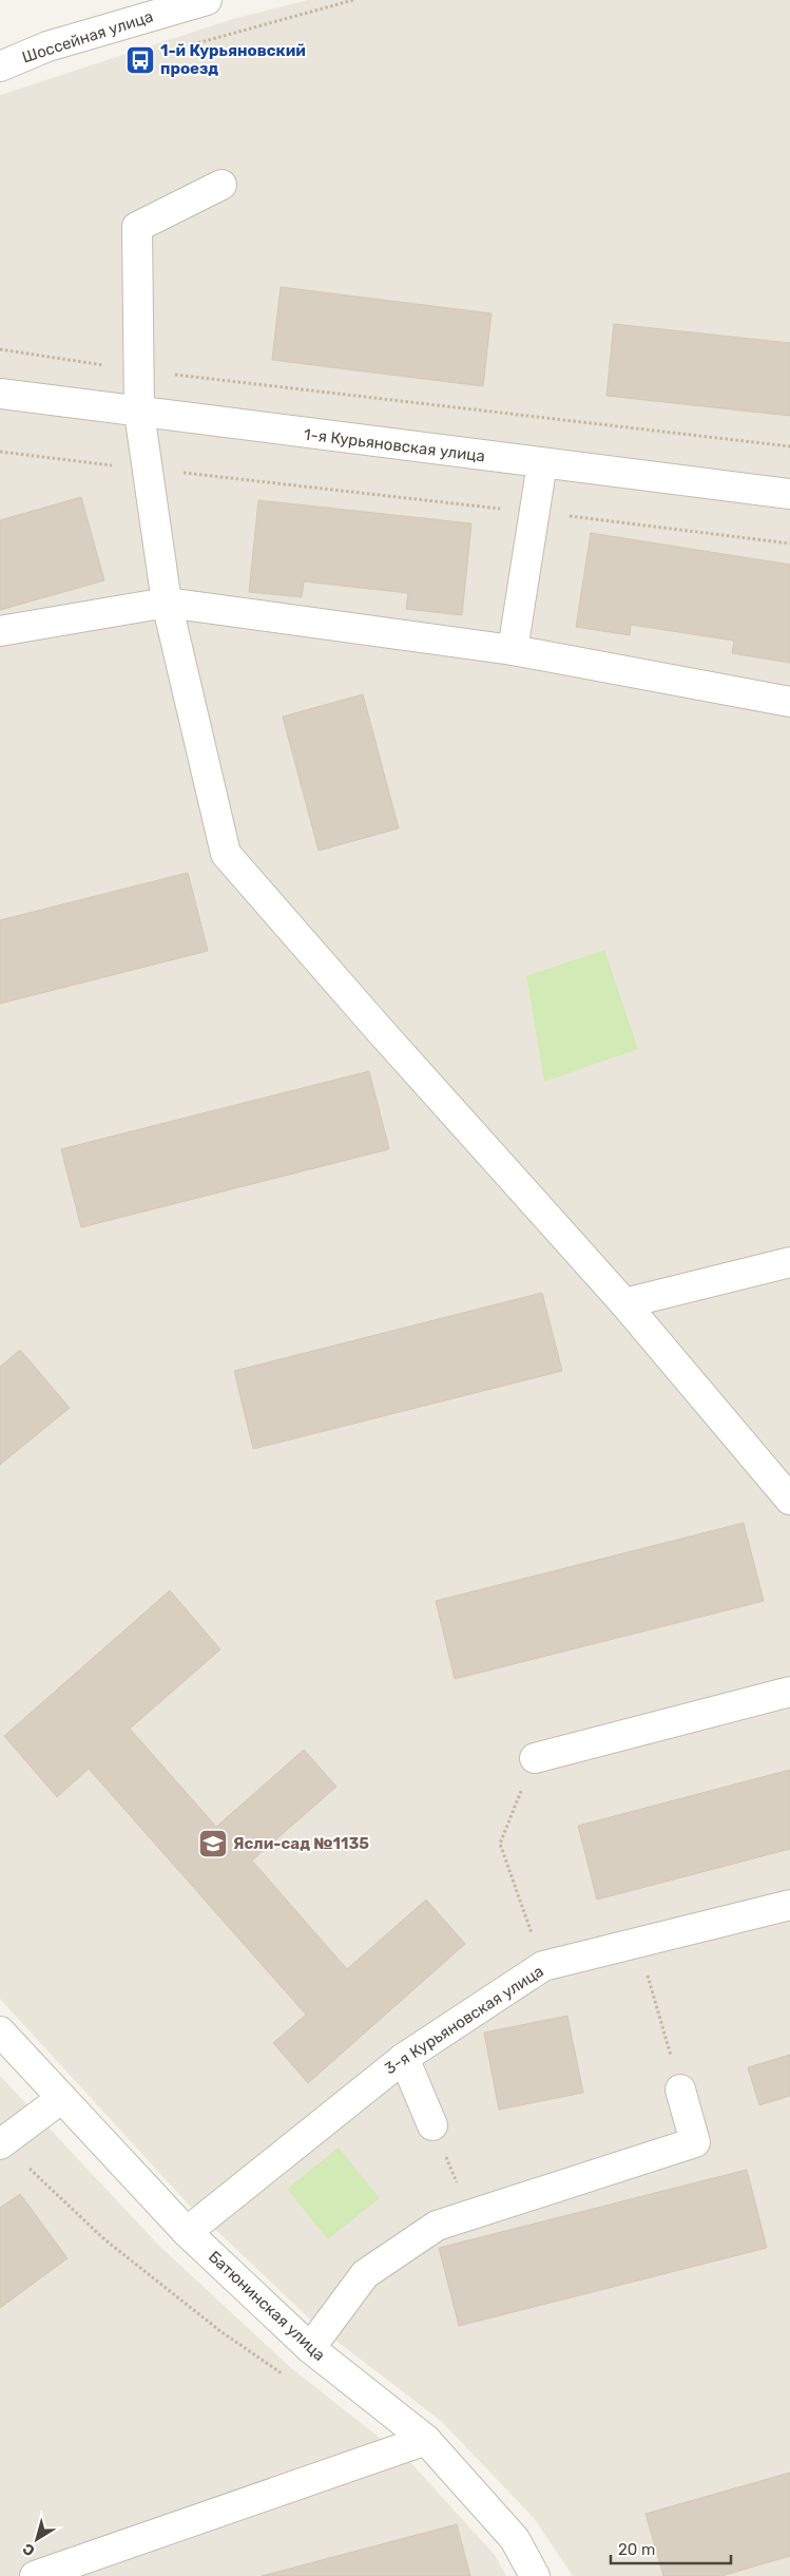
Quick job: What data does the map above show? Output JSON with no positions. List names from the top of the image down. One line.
{"streets":{"street":["Шоссейная улица","1-я Курьяновская улица","3-я Курьяновская улица","Батюнинская улица"]},"crossings":[["3-я Курьяновская улица","Батюнинская улица"]],"places":{"bus stop":["1-й Курьяновский проезд"],"school or university":["Ясли-сад №1135"]},"scale_bar":"20 m","north":"bottom left"}
